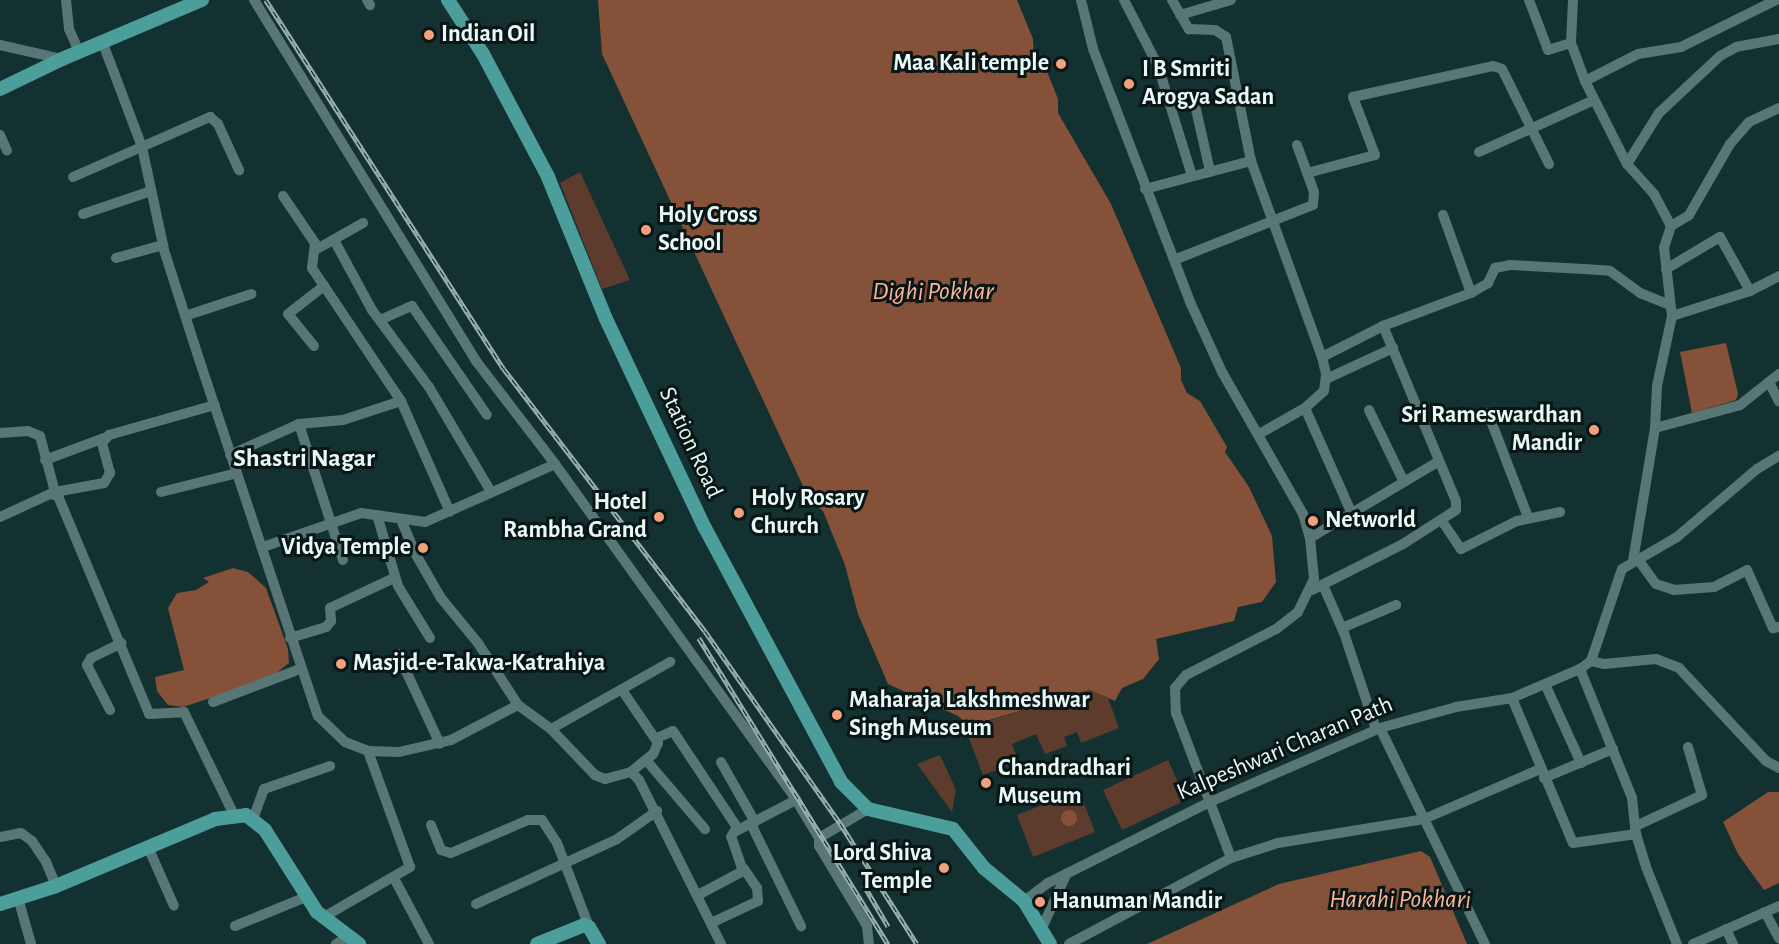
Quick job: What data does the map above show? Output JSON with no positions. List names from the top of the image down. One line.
{"streets":{"main road":["Station Road"],"street":["Kalpeshwari Charan Path"]},"districts":["Shastri Nagar"],"water":["Dighi Pokhar","Harahi Pokhari"],"places":["Indian Oil","Maa Kali temple","I B Smriti Arogya Sadan","Holy Cross School","Sri Rameswardhan Mandir","Holy Rosary Church","Hotel Rambha Grand","Networld","Vidya Temple","Masjid-e-Takwa-Katrahiya","Maharaja Lakshmeshwar Singh Museum","Chandradhari Museum","Lord Shiva Temple","Hanuman Mandir"]}
